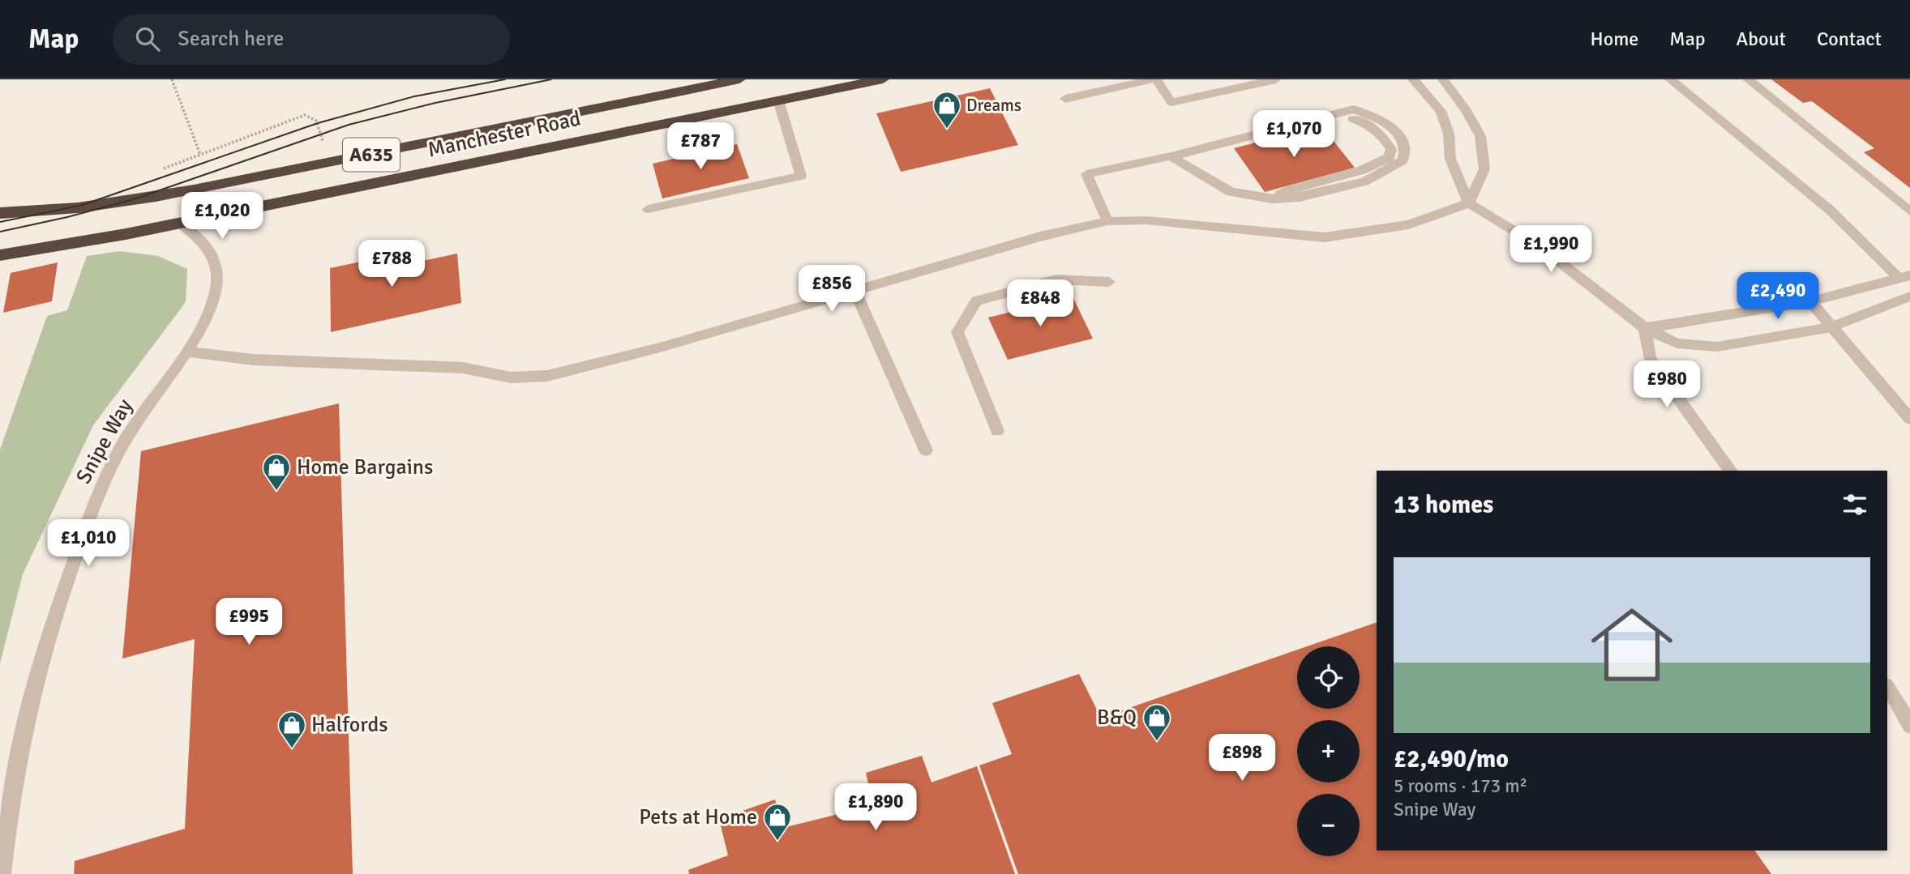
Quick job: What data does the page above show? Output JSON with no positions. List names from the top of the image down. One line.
{"streets":{"highway":["Manchester Road","A635"],"street":["Snipe Way"]},"crossings":[["Manchester Road","Snipe Way"]],"places":{"shop":["Dreams","Home Bargains","B&Q","Halfords","Pets at Home"]},"page":{"header":"Map","search":"Search here","nav":["Home","Map","About","Contact"],"price":["£1,070","£787","£1,020","£1,990","£788","£856","£2,490","£848","£980","£1,010","£995","£898","£1,890"],"heading":"13 homes","list":[{"name":"£2,490/mo","note":"5 rooms · 173 m² · Snipe Way"}],"map_buttons":["+","−"]}}
